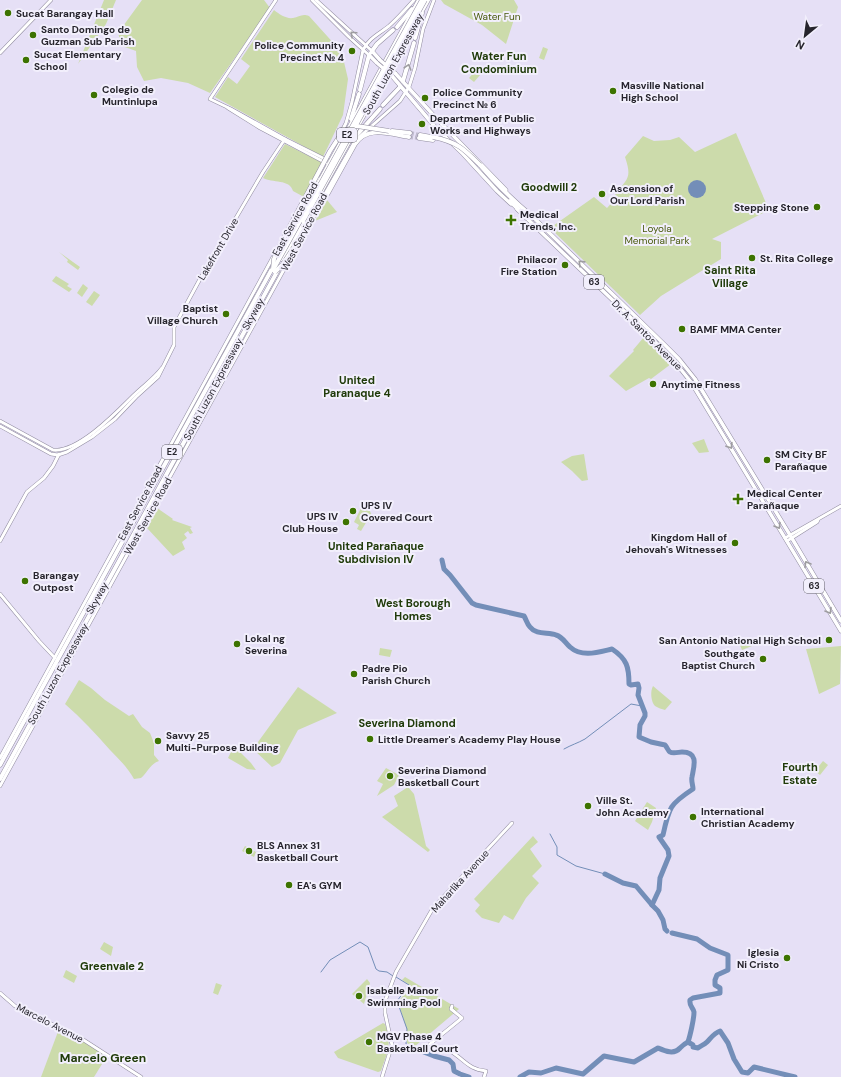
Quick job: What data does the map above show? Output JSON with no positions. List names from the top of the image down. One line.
{"streets":{"highway":["South Luzon Expressway","E2","Skyway"],"main road":["East Service Road","West Service Road","Lakefront Drive","63","Dr. A. Santos Avenue","Maharlika Avenue","Marcelo Avenue"]},"crossings":[["South Luzon Expressway","Skyway"],["East Service Road","Dr. A. Santos Avenue"],["West Service Road","Dr. A. Santos Avenue"]],"districts":["Water Fun Condominium","Goodwill 2","Saint Rita Village","United Paranaque 4","United Parañaque Subdivision IV","West Borough Homes","Severina Diamond","Fourth Estate","Greenvale 2","Marcelo Green"],"parks":["Water Fun","Loyola Memorial Park"],"places":{"other":["Sucat Barangay Hall","Santo Domingo de Guzman Sub Parish","Police Community Precinct № 4","Sucat Elementary School","Masville National High School","Colegio de Muntinlupa","Police Community Precinct № 6","Department of Public Works and Highways","Ascension of Our Lord Parish","Stepping Stone","St. Rita College","Philacor Fire Station","Baptist Village Church","BAMF MMA Center","Anytime Fitness","SM City BF Parañaque","UPS IV Covered Court","UPS IV Club House","Kingdom Hall of Jehovah's Witnesses","Barangay Outpost","San Antonio National High School","Lokal ng Severina","Southgate Baptist Church","Padre Pio Parish Church","Little Dreamer's Academy Play House","Savvy 25 Multi-Purpose Building","Severina Diamond Basketball Court","Ville St. John Academy","International Christian Academy","BLS Annex 31 Basketball Court","EA's GYM","Iglesia Ni Cristo","Isabelle Manor Swimming Pool","MGV Phase 4 Basketball Court"],"health":["Medical Trends, Inc.","Medical Center Parañaque"]},"north":"bottom left"}
